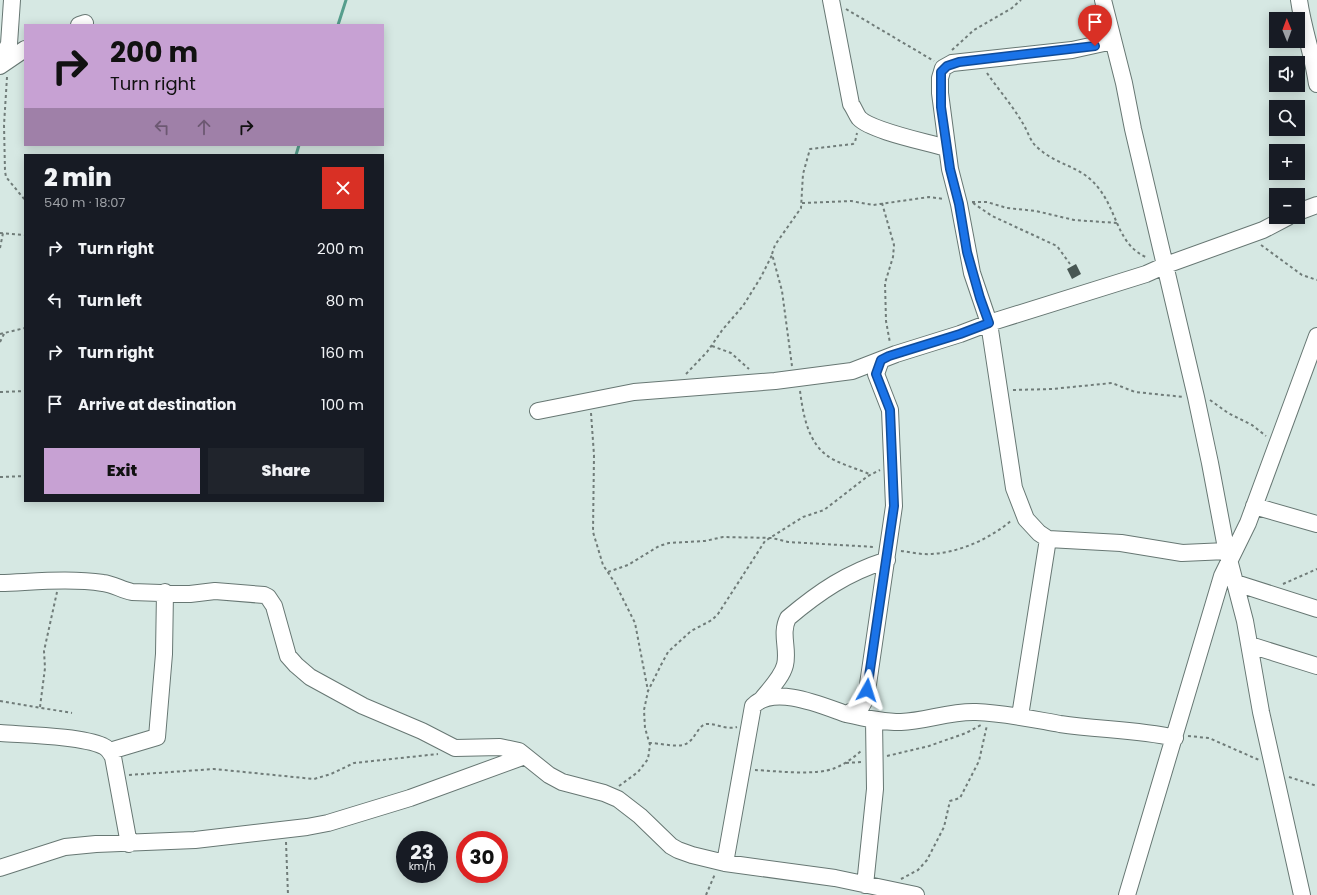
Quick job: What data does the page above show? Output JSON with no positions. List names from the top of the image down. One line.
{"north":"top","page":{"map_buttons":["+","−"],"turn":["200 m","Turn right"],"heading":["2 min","540 m · 18:07"],"list":[{"name":"Turn right","value":"200 m"},{"name":"Turn left","value":"80 m"},{"name":"Turn right","value":"160 m"},{"name":"Arrive at destination","value":"100 m"}],"buttons":["Exit","Share"],"speed":"23 km/h","limit":"30"}}
